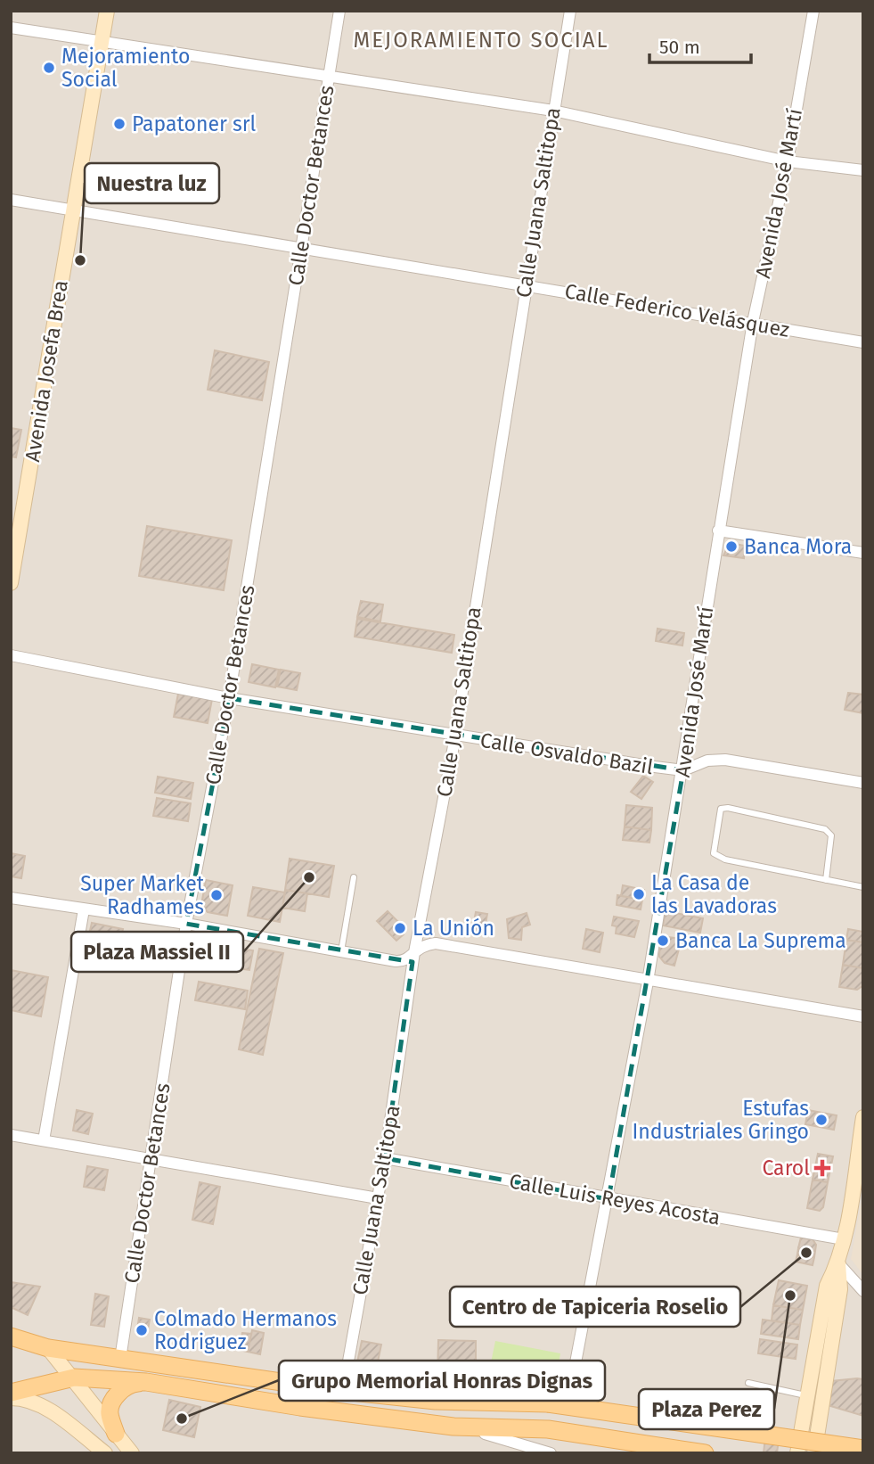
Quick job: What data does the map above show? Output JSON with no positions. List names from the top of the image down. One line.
{"streets":{"main road":["Avenida Josefa Brea"],"street":["Calle Doctor Betances","Avenida José Martí","Calle Juana Saltitopa","Calle Federico Velásquez","Calle Osvaldo Bazil","Calle Luis Reyes Acosta"]},"crossings":[["Calle Doctor Betances","Calle Federico Velásquez"],["Calle Doctor Betances","Calle Osvaldo Bazil"],["Avenida José Martí","Calle Federico Velásquez"],["Avenida José Martí","Calle Osvaldo Bazil"],["Avenida José Martí","Calle Luis Reyes Acosta"],["Calle Juana Saltitopa","Calle Federico Velásquez"],["Calle Juana Saltitopa","Calle Osvaldo Bazil"],["Calle Juana Saltitopa","Calle Luis Reyes Acosta"],["Calle Federico Velásquez","Avenida Josefa Brea"]],"districts":["MEJORAMIENTO SOCIAL"],"places":{"other":["Mejoramiento Social","Papatoner srl","Nuestra luz","Banca Mora","Plaza Massiel II","La Casa de las Lavadoras","Super Market Radhames","La Unión","Banca La Suprema","Estufas Industriales Gringo","Centro de Tapiceria Roselio","Plaza Perez","Colmado Hermanos Rodriguez","Grupo Memorial Honras Dignas"],"health":["Carol"]},"scale_bar":"50 m"}
